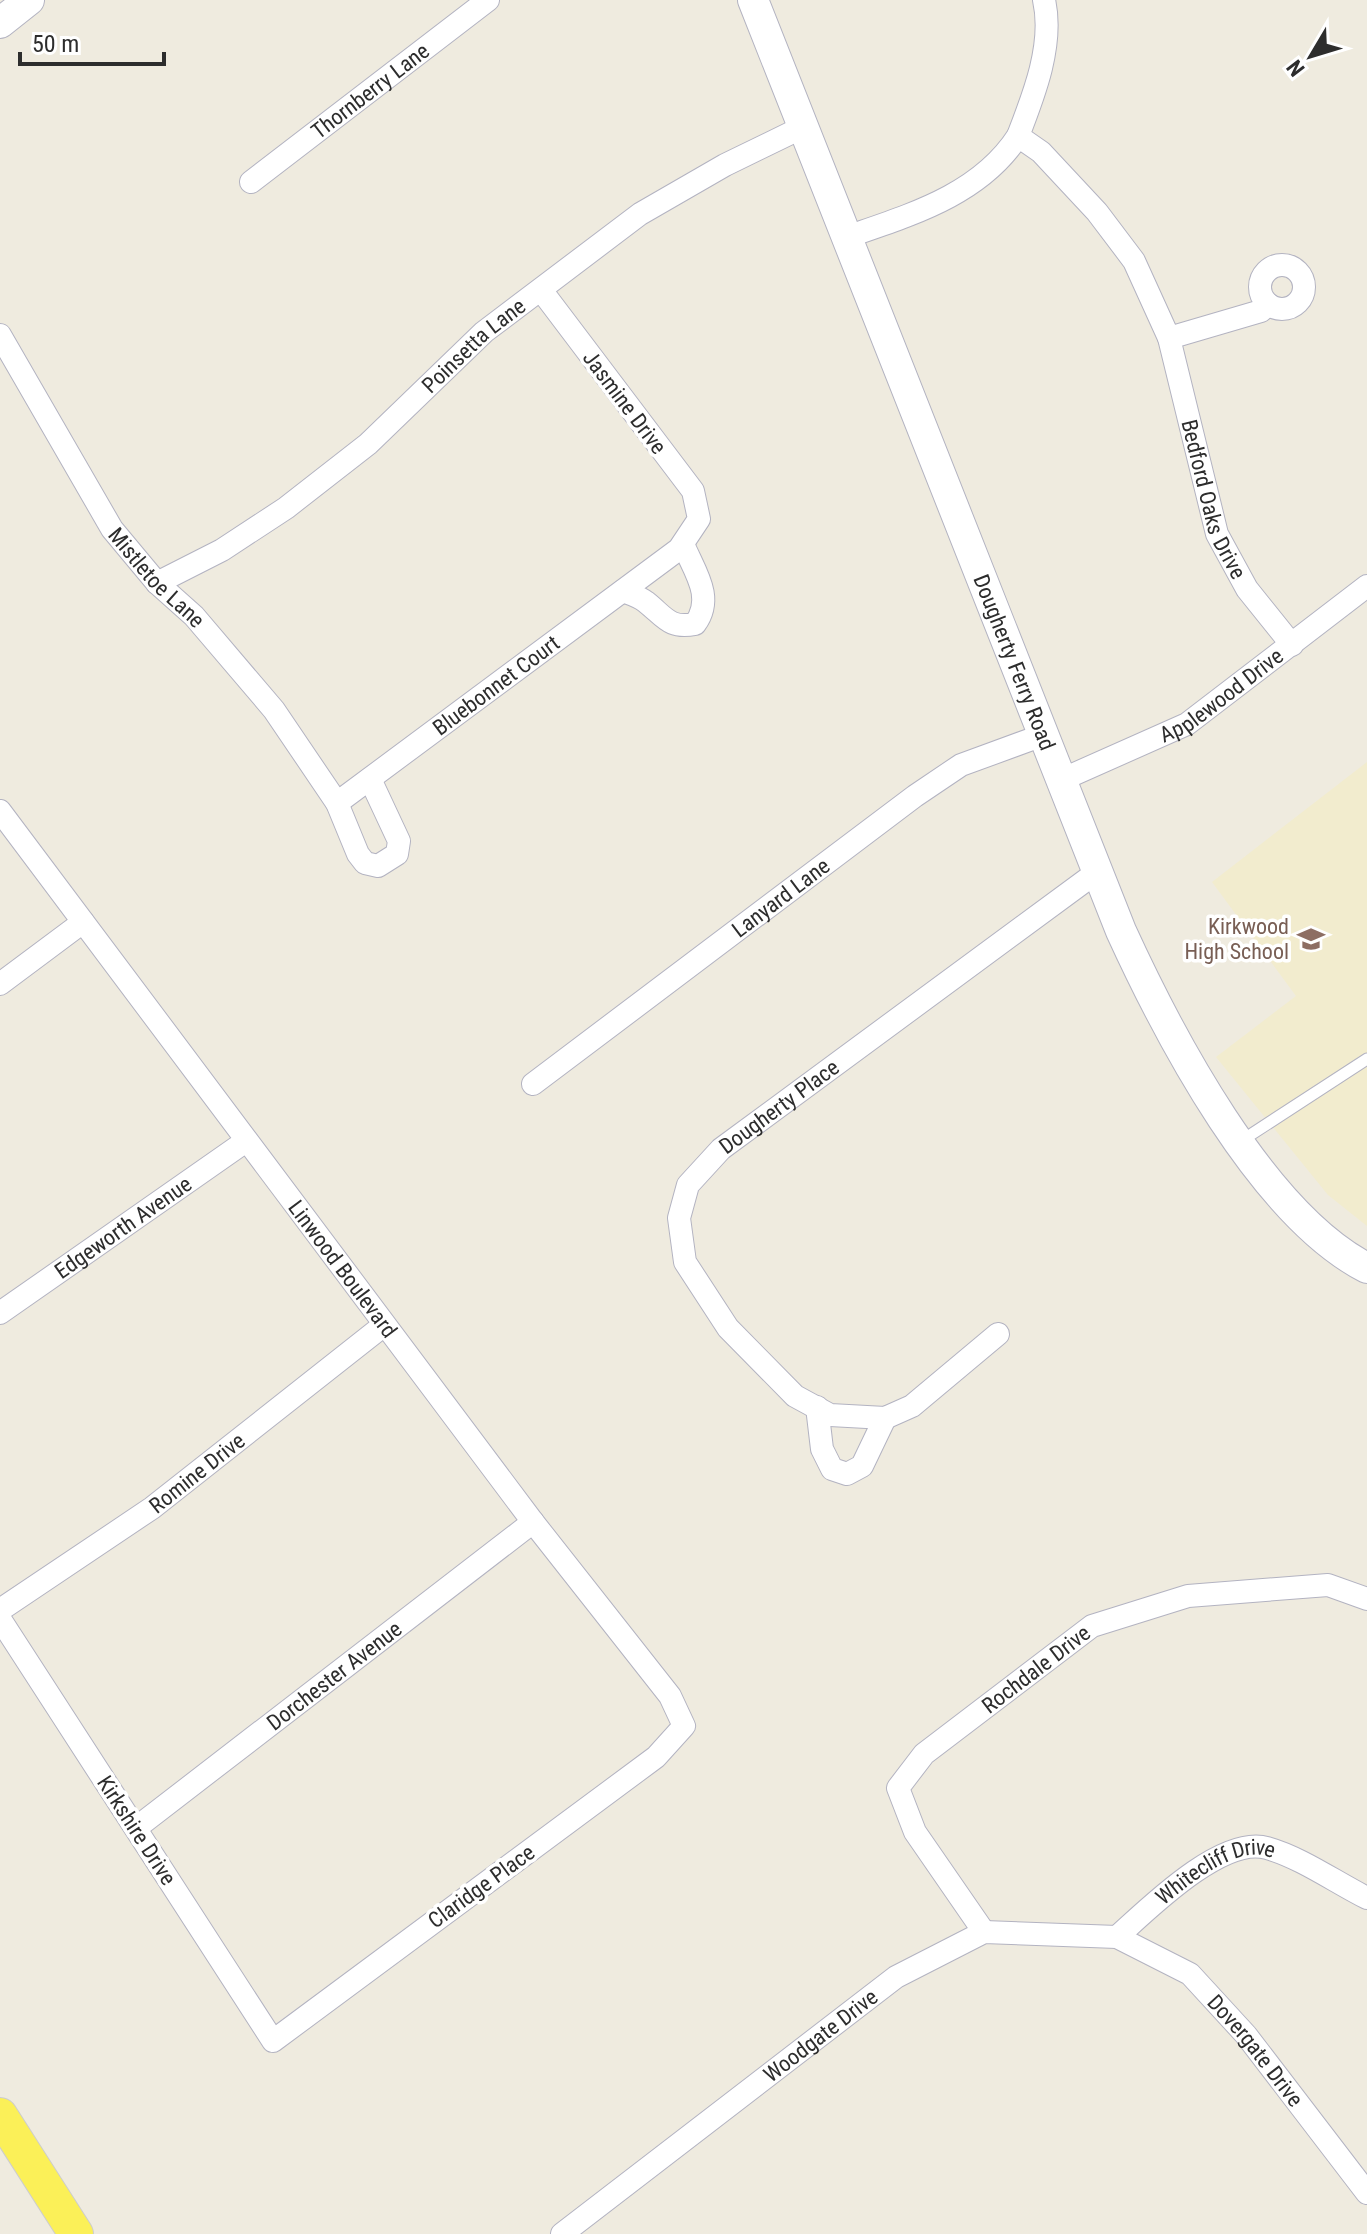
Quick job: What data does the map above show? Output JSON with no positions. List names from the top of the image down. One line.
{"streets":{"main road":["Dougherty Ferry Road"],"street":["Thornberry Lane","Poinsetta Lane","Jasmine Drive","Bedford Oaks Drive","Mistletoe Lane","Bluebonnet Court","Applewood Drive","Lanyard Lane","Dougherty Place","Edgeworth Avenue","Linwood Boulevard","Romine Drive","Rochdale Drive","Dorchester Avenue","Kirkshire Drive","Whitecliff Drive","Claridge Place","Woodgate Drive","Dovergate Drive"]},"crossings":[["Poinsetta Lane","Jasmine Drive"],["Poinsetta Lane","Mistletoe Lane"],["Poinsetta Lane","Dougherty Ferry Road"],["Jasmine Drive","Bluebonnet Court"],["Bedford Oaks Drive","Applewood Drive"],["Mistletoe Lane","Bluebonnet Court"],["Dougherty Ferry Road","Applewood Drive"],["Dougherty Ferry Road","Lanyard Lane"],["Dougherty Ferry Road","Dougherty Place"],["Edgeworth Avenue","Linwood Boulevard"],["Linwood Boulevard","Romine Drive"],["Linwood Boulevard","Dorchester Avenue"],["Linwood Boulevard","Claridge Place"],["Rochdale Drive","Woodgate Drive"],["Dorchester Avenue","Kirkshire Drive"],["Kirkshire Drive","Claridge Place"],["Whitecliff Drive","Woodgate Drive"],["Whitecliff Drive","Dovergate Drive"],["Woodgate Drive","Dovergate Drive"]],"places":{"school or university":["Kirkwood High School"]},"scale_bar":"50 m","north":"bottom left"}
